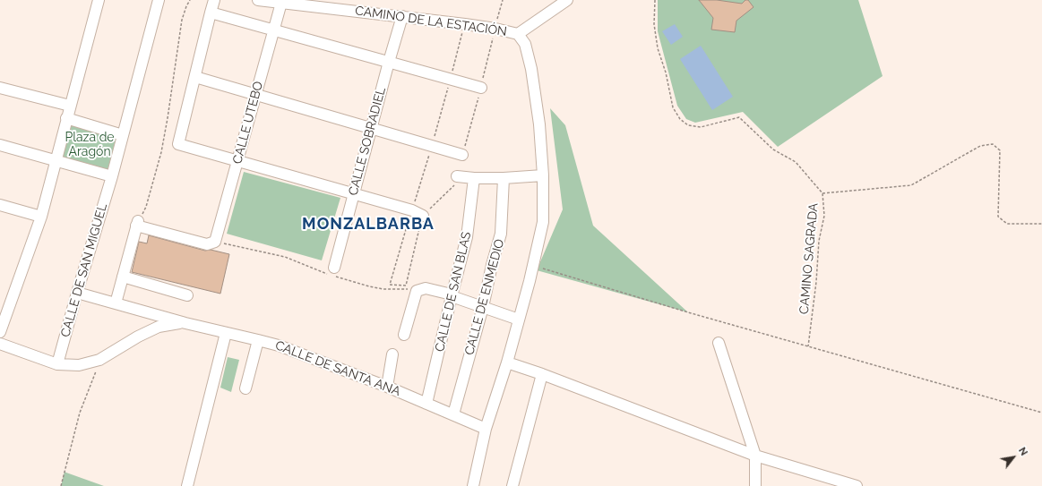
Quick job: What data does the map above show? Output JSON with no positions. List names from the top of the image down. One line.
{"streets":{"street":["CAMINO DE LA ESTACIÓN","CALLE UTEBO","CALLE SOBRADIEL","CALLE DE SAN MIGUEL","CALLE DE SAN BLAS","CALLE DE ENMEDIO","CALLE DE SANTA ANA"],"path":["CAMINO SAGRADA"]},"crossings":[["CAMINO DE LA ESTACIÓN","CALLE UTEBO"],["CAMINO DE LA ESTACIÓN","CALLE SOBRADIEL"],["CALLE DE SAN MIGUEL","CALLE DE SANTA ANA"],["CALLE DE SAN BLAS","CALLE DE SANTA ANA"],["CALLE DE ENMEDIO","CALLE DE SANTA ANA"]],"districts":["MONZALBARBA"],"parks":["Plaza de Aragón"],"north":"top right"}
